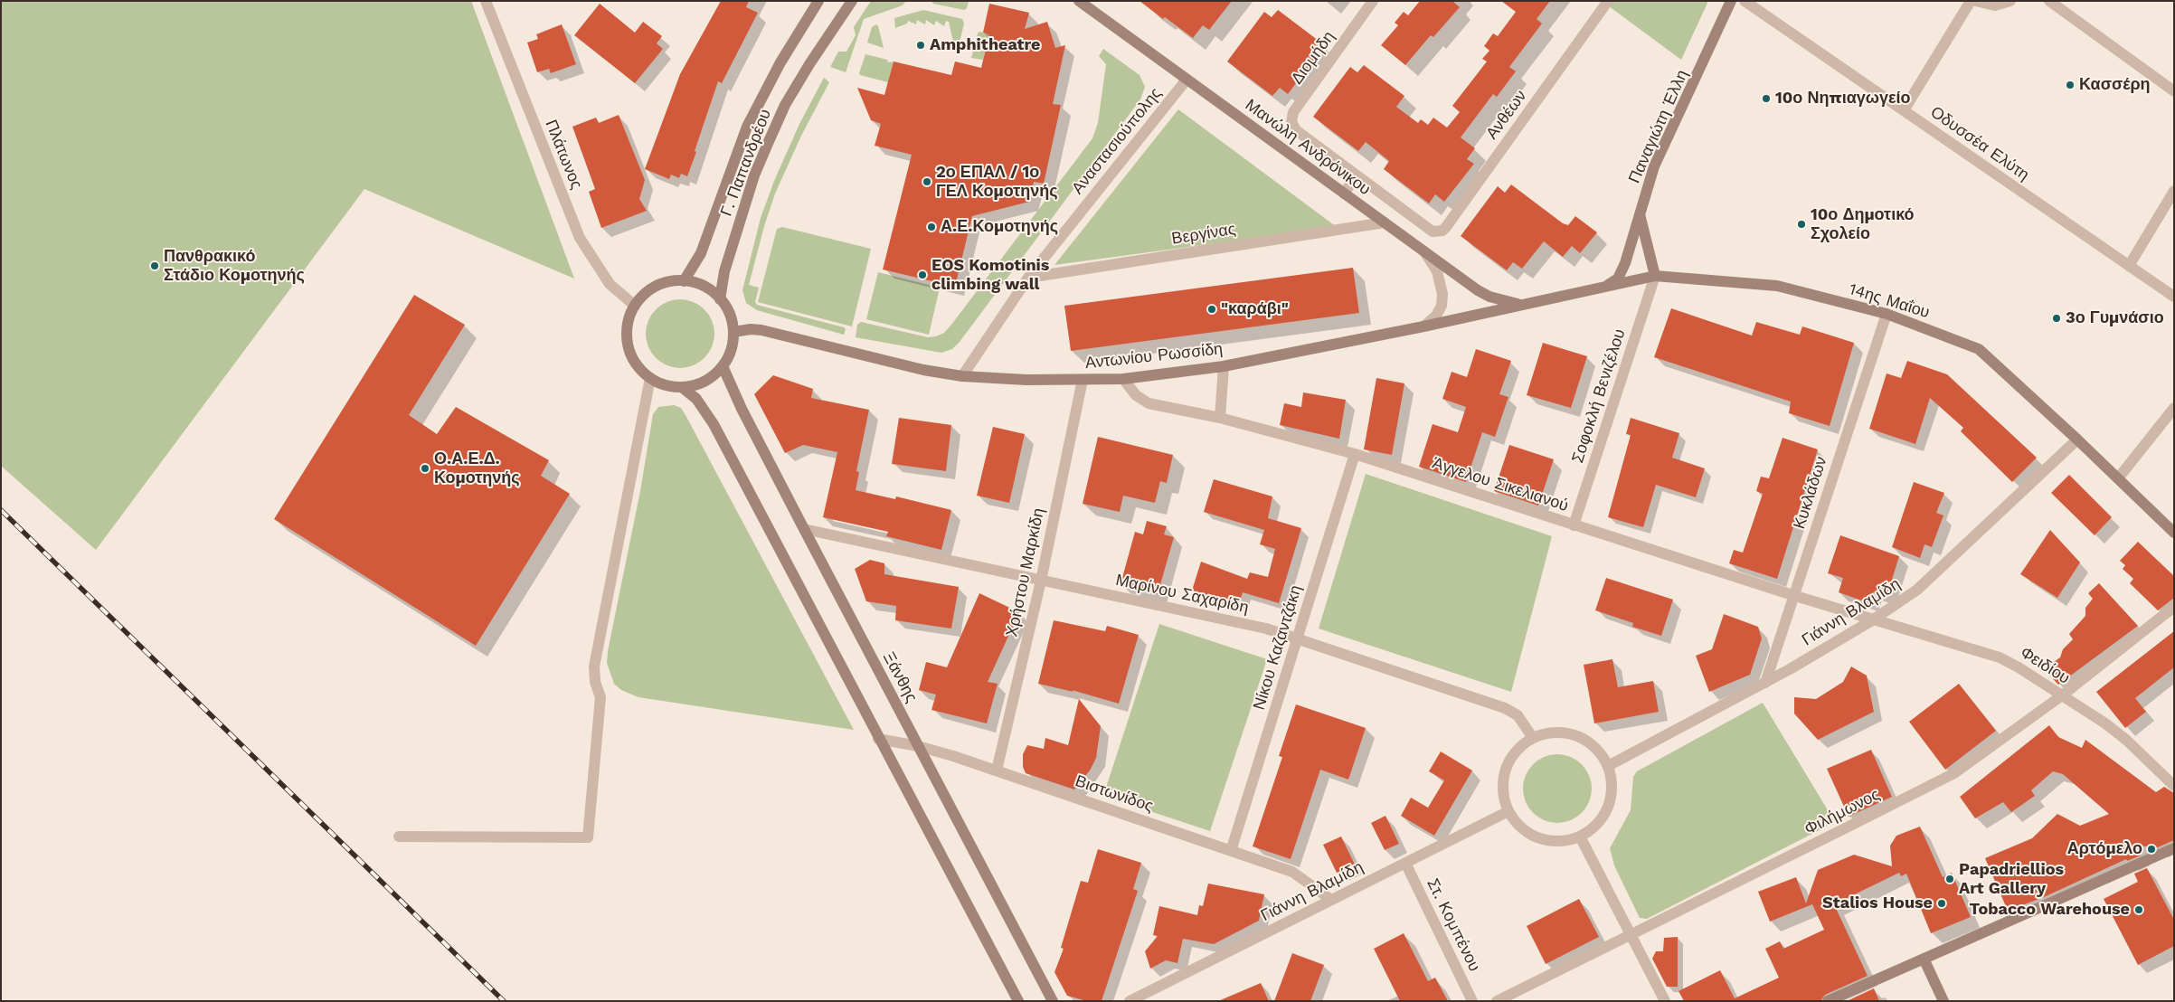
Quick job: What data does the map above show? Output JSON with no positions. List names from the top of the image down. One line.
{"streets":{"main road":["Παναγιώτη Έλλη","Μανώλη Ανδρόνικου","Γ. Παπανδρέου","14ης Μαΐου","Αντωνίου Ρωσσίδη","Ξάνθης"],"street":["Διομήδη","Ανθέων","Αναστασιούπολης","Οδυσσέα Ελύτη","Πλάτωνος","Βεργίνας","Σοφοκλή Βενιζέλου","Άγγελου Σικελιανού","Κυκλάδων","Χρήστου Μαρκίδη","Μαρίνου Σαχαρίδη","Γιάννη Βλαμίδη","Νίκου Καζαντζάκη","Φειδίου","Βιστωνίδος","Φιλήμωνος","Στ. Κομπένου"]},"crossings":[["Διομήδη","Ανθέων"],["Παναγιώτη Έλλη","14ης Μαΐου"],["Αναστασιούπολης","Μανώλη Ανδρόνικου"],["Αναστασιούπολης","Βεργίνας"],["Αναστασιούπολης","Αντωνίου Ρωσσίδη"],["Μανώλη Ανδρόνικου","Βεργίνας"],["Μανώλη Ανδρόνικου","14ης Μαΐου"],["Μανώλη Ανδρόνικου","Αντωνίου Ρωσσίδη"],["Πλάτωνος","Γ. Παπανδρέου"],["Πλάτωνος","Αντωνίου Ρωσσίδη"],["Πλάτωνος","Ξάνθης"],["Γ. Παπανδρέου","Αντωνίου Ρωσσίδη"],["Γ. Παπανδρέου","Ξάνθης"],["14ης Μαΐου","Αντωνίου Ρωσσίδη"],["14ης Μαΐου","Σοφοκλή Βενιζέλου"],["14ης Μαΐου","Κυκλάδων"],["14ης Μαΐου","Γιάννη Βλαμίδη"],["Αντωνίου Ρωσσίδη","Άγγελου Σικελιανού"],["Αντωνίου Ρωσσίδη","Χρήστου Μαρκίδη"],["Αντωνίου Ρωσσίδη","Ξάνθης"],["Σοφοκλή Βενιζέλου","Άγγελου Σικελιανού"],["Άγγελου Σικελιανού","Κυκλάδων"],["Άγγελου Σικελιανού","Γιάννη Βλαμίδη"],["Άγγελου Σικελιανού","Νίκου Καζαντζάκη"],["Άγγελου Σικελιανού","Φειδίου"],["Κυκλάδων","Γιάννη Βλαμίδη"],["Χρήστου Μαρκίδη","Μαρίνου Σαχαρίδη"],["Χρήστου Μαρκίδη","Βιστωνίδος"],["Μαρίνου Σαχαρίδη","Γιάννη Βλαμίδη"],["Μαρίνου Σαχαρίδη","Νίκου Καζαντζάκη"],["Μαρίνου Σαχαρίδη","Ξάνθης"],["Γιάννη Βλαμίδη","Φειδίου"],["Γιάννη Βλαμίδη","Βιστωνίδος"],["Γιάννη Βλαμίδη","Στ. Κομπένου"],["Νίκου Καζαντζάκη","Βιστωνίδος"],["Φειδίου","Φιλήμωνος"],["Ξάνθης","Βιστωνίδος"]],"places":["Amphitheatre","Κασσέρη","10ο Νηπιαγωγείο","2ο ΕΠΑΛ / 1ο ΓΕΛ Κομοτηνής","10ο Δημοτικό Σχολείο","Α.Ε.Κομοτηνής","Πανθρακικό Στάδιο Κομοτηνής","EOS Komotinis climbing wall","\"καράβι\"","3ο Γυμνάσιο","Ο.Α.Ε.Δ. Κομοτηνής","Αρτόμελο","Papadriellios Art Gallery","Stalios House","Tobacco Warehouse"]}
